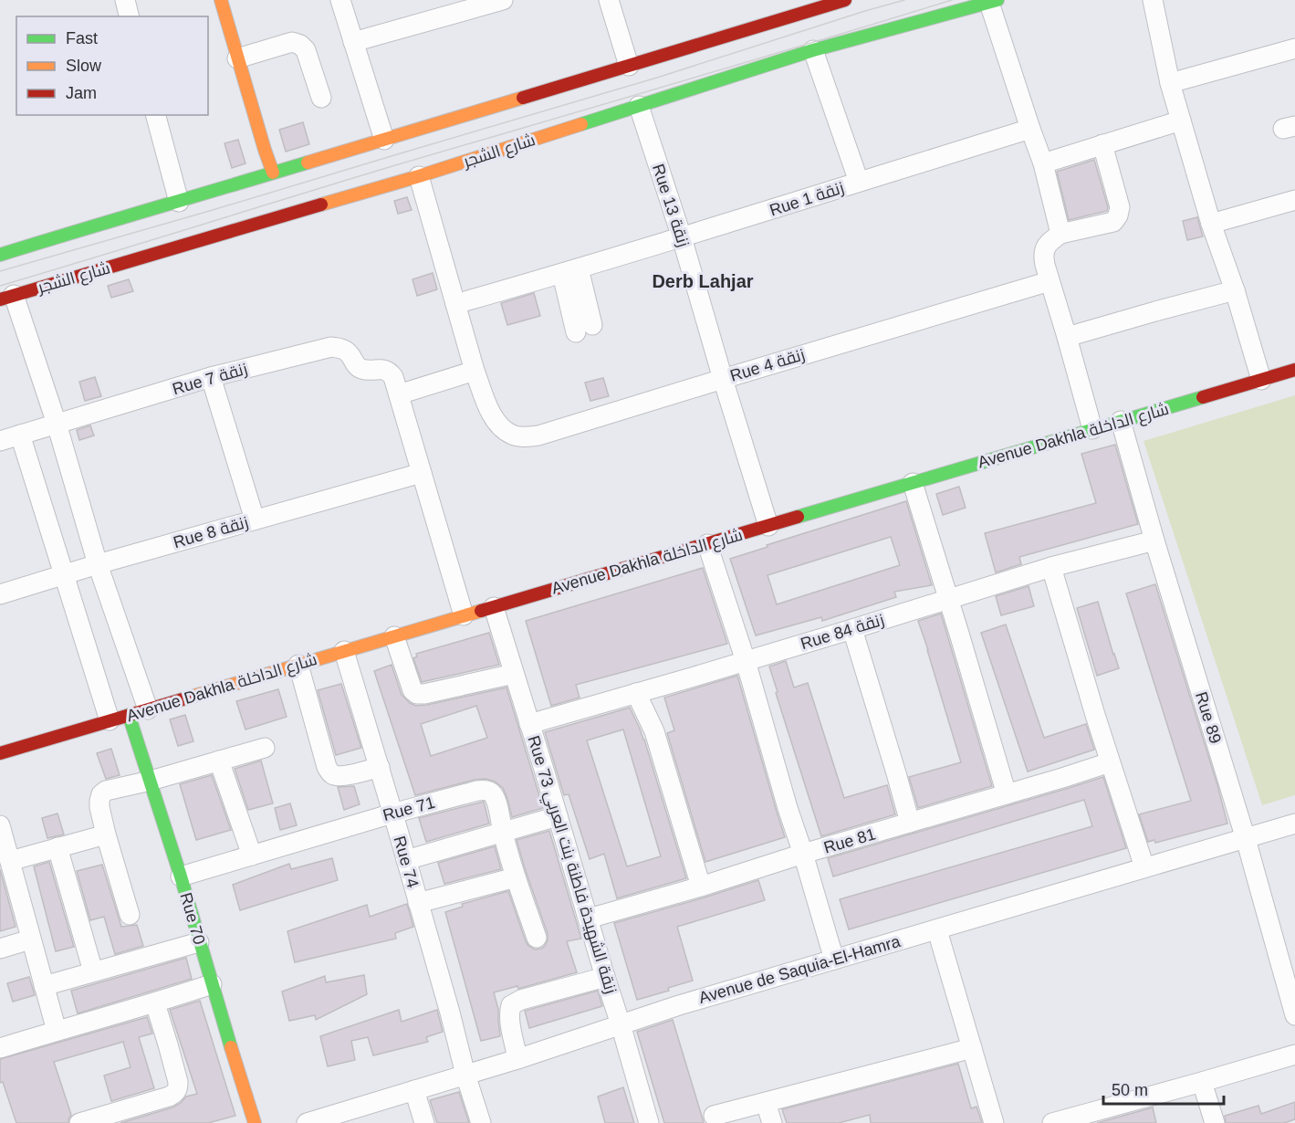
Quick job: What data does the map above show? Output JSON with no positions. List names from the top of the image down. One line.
{"streets":{"street":["شارع الشجر","Rue 1 زنقة","Rue 13 زنقة","Rue 4 زنقة","Rue 7 زنقة","Avenue Dakhla شارع الداخلة","Rue 8 زنقة","Rue 84 زنقة","Rue 89","Rue 71","Rue 81","Rue 74","Rue 73 زنقة الشهيدة فاطنة بنت العربي","Rue 70","Avenue de Saquia-El-Hamra"]},"crossings":[["شارع الشجر","Rue 13 زنقة"],["Rue 1 زنقة","Rue 13 زنقة"],["Rue 13 زنقة","Rue 4 زنقة"],["Rue 13 زنقة","Avenue Dakhla شارع الداخلة"],["Avenue Dakhla شارع الداخلة","Rue 89"],["Avenue Dakhla شارع الداخلة","Rue 74"],["Avenue Dakhla شارع الداخلة","Rue 73 زنقة الشهيدة فاطنة بنت العربي"],["Avenue Dakhla شارع الداخلة","Rue 70"],["Rue 84 زنقة","Rue 89"],["Rue 84 زنقة","Rue 73 زنقة الشهيدة فاطنة بنت العربي"],["Rue 89","Avenue de Saquia-El-Hamra"],["Rue 71","Rue 74"],["Rue 71","Rue 70"],["Rue 81","Rue 73 زنقة الشهيدة فاطنة بنت العربي"],["Rue 74","Avenue de Saquia-El-Hamra"],["Rue 73 زنقة الشهيدة فاطنة بنت العربي","Avenue de Saquia-El-Hamra"]],"districts":["Derb Lahjar"],"legend":["Fast","Slow","Jam"],"scale_bar":"50 m"}
